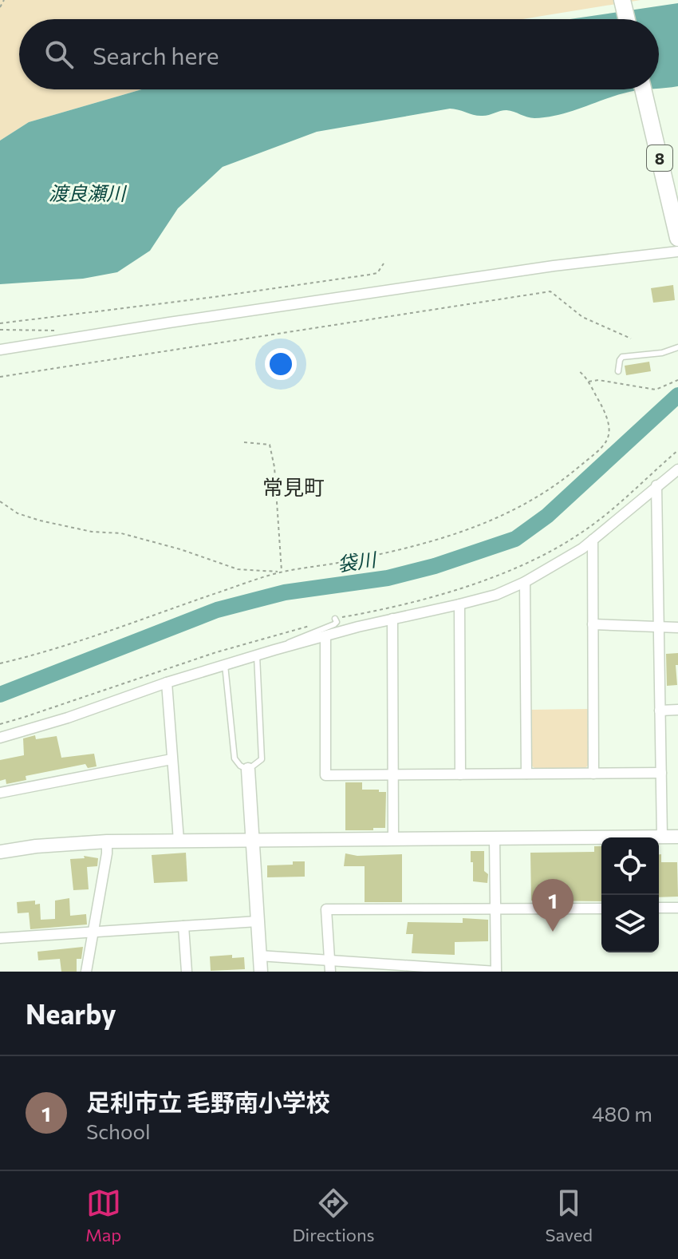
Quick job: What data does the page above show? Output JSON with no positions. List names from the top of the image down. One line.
{"streets":{"main road":["8"]},"districts":["常見町"],"water":["渡良瀬川","袋川"],"page":{"search":"Search here","pins":"1","heading":"Nearby","list":[{"mark":"1","name":"足利市立 毛野南小学校","note":"School","value":"480 m"}],"nav":["Map","Directions","Saved"]}}
